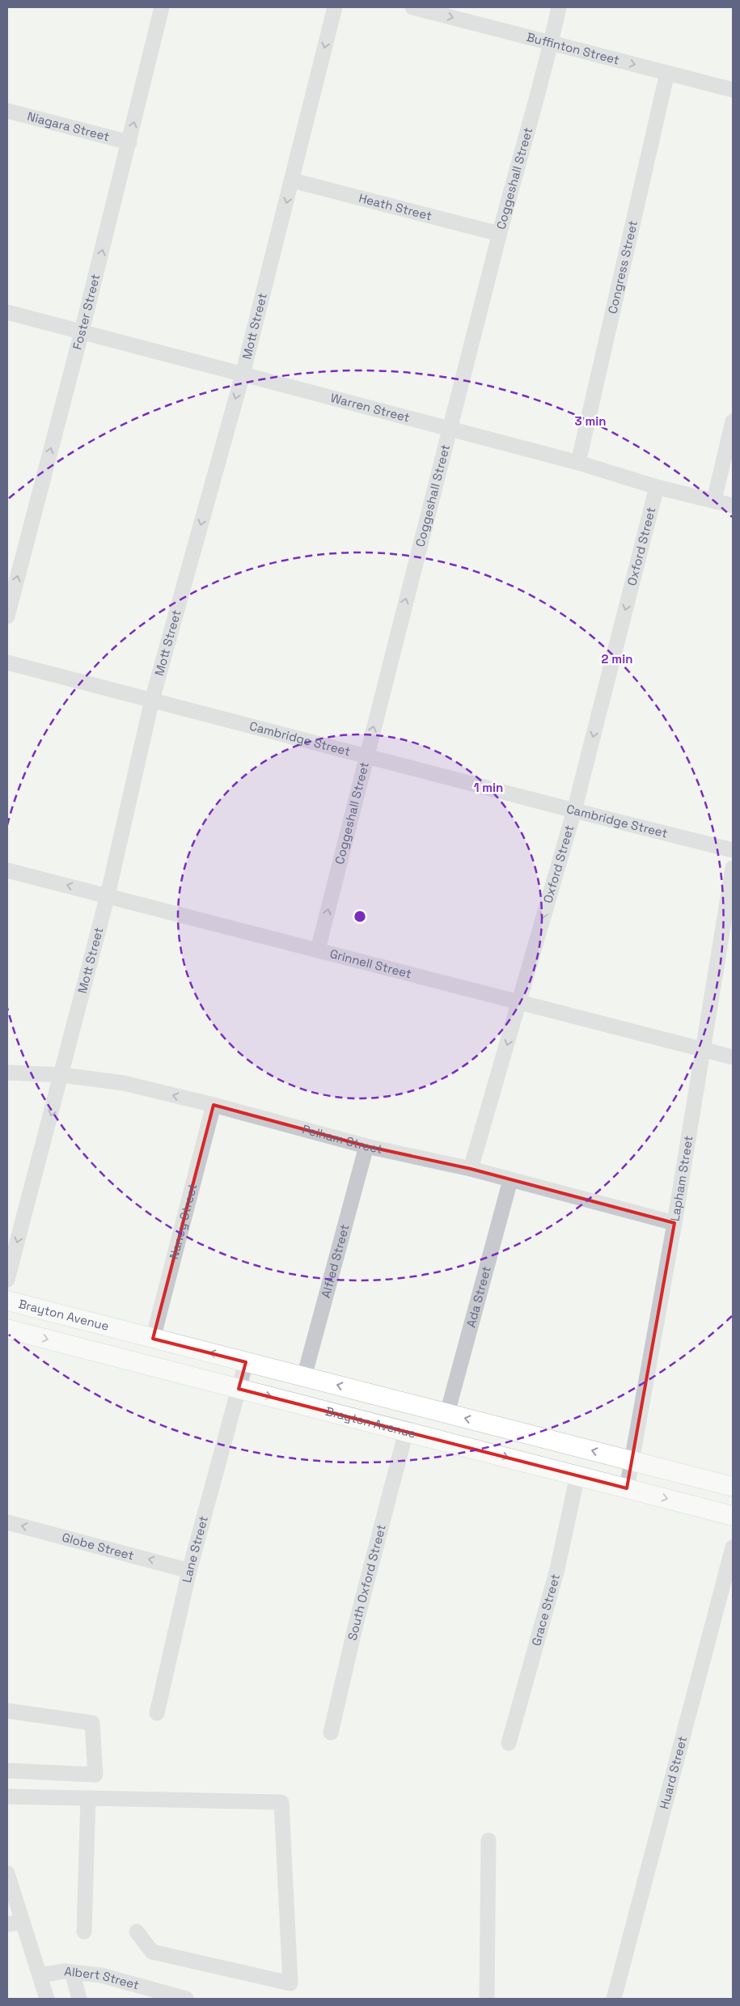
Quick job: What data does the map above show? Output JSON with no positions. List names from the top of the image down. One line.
{"streets":{"main road":["Brayton Avenue"],"street":["Buffinton Street","Niagara Street","Coggeshall Street","Heath Street","Congress Street","Foster Street","Mott Street","Warren Street","Oxford Street","Cambridge Street","Grinnell Street","Pelham Street","Lapham Street","Nancy Street","Alfred Street","Ada Street","Globe Street","Lane Street","South Oxford Street","Grace Street","Huard Street","Albert Street"]},"crossings":[["Buffinton Street","Coggeshall Street"],["Buffinton Street","Congress Street"],["Niagara Street","Foster Street"],["Coggeshall Street","Heath Street"],["Coggeshall Street","Warren Street"],["Coggeshall Street","Cambridge Street"],["Coggeshall Street","Grinnell Street"],["Heath Street","Mott Street"],["Congress Street","Warren Street"],["Foster Street","Warren Street"],["Mott Street","Warren Street"],["Mott Street","Cambridge Street"],["Mott Street","Grinnell Street"],["Mott Street","Pelham Street"],["Warren Street","Oxford Street"],["Oxford Street","Cambridge Street"],["Oxford Street","Grinnell Street"],["Oxford Street","Pelham Street"],["Grinnell Street","Lapham Street"],["Pelham Street","Lapham Street"],["Pelham Street","Nancy Street"],["Pelham Street","Alfred Street"],["Pelham Street","Ada Street"],["Lapham Street","Brayton Avenue"],["Nancy Street","Brayton Avenue"],["Alfred Street","Brayton Avenue"],["Ada Street","Brayton Avenue"],["Brayton Avenue","Lane Street"],["Brayton Avenue","South Oxford Street"],["Brayton Avenue","Grace Street"],["Globe Street","Lane Street"]],"one_way":["Buffinton Street","Coggeshall Street","Foster Street","Mott Street","Oxford Street","Globe Street"],"rings":["3 min","2 min","1 min"]}
